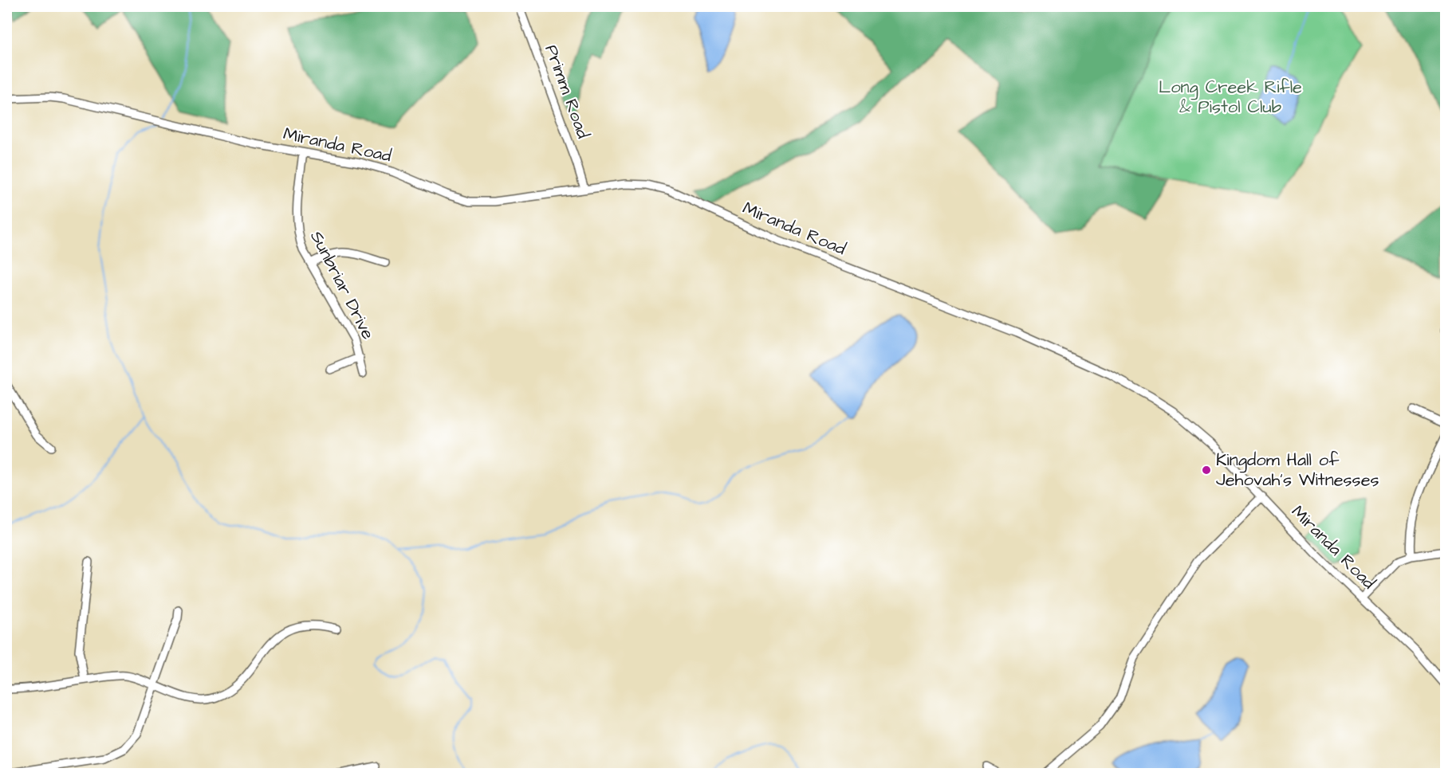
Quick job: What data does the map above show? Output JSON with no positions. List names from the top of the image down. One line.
{"streets":{"street":["Primm Road","Miranda Road","Sunbriar Drive"]},"crossings":[["Primm Road","Miranda Road"],["Miranda Road","Sunbriar Drive"]],"parks":["Long Creek Rifle & Pistol Club"],"places":["Kingdom Hall of Jehovah’s Witnesses"]}
